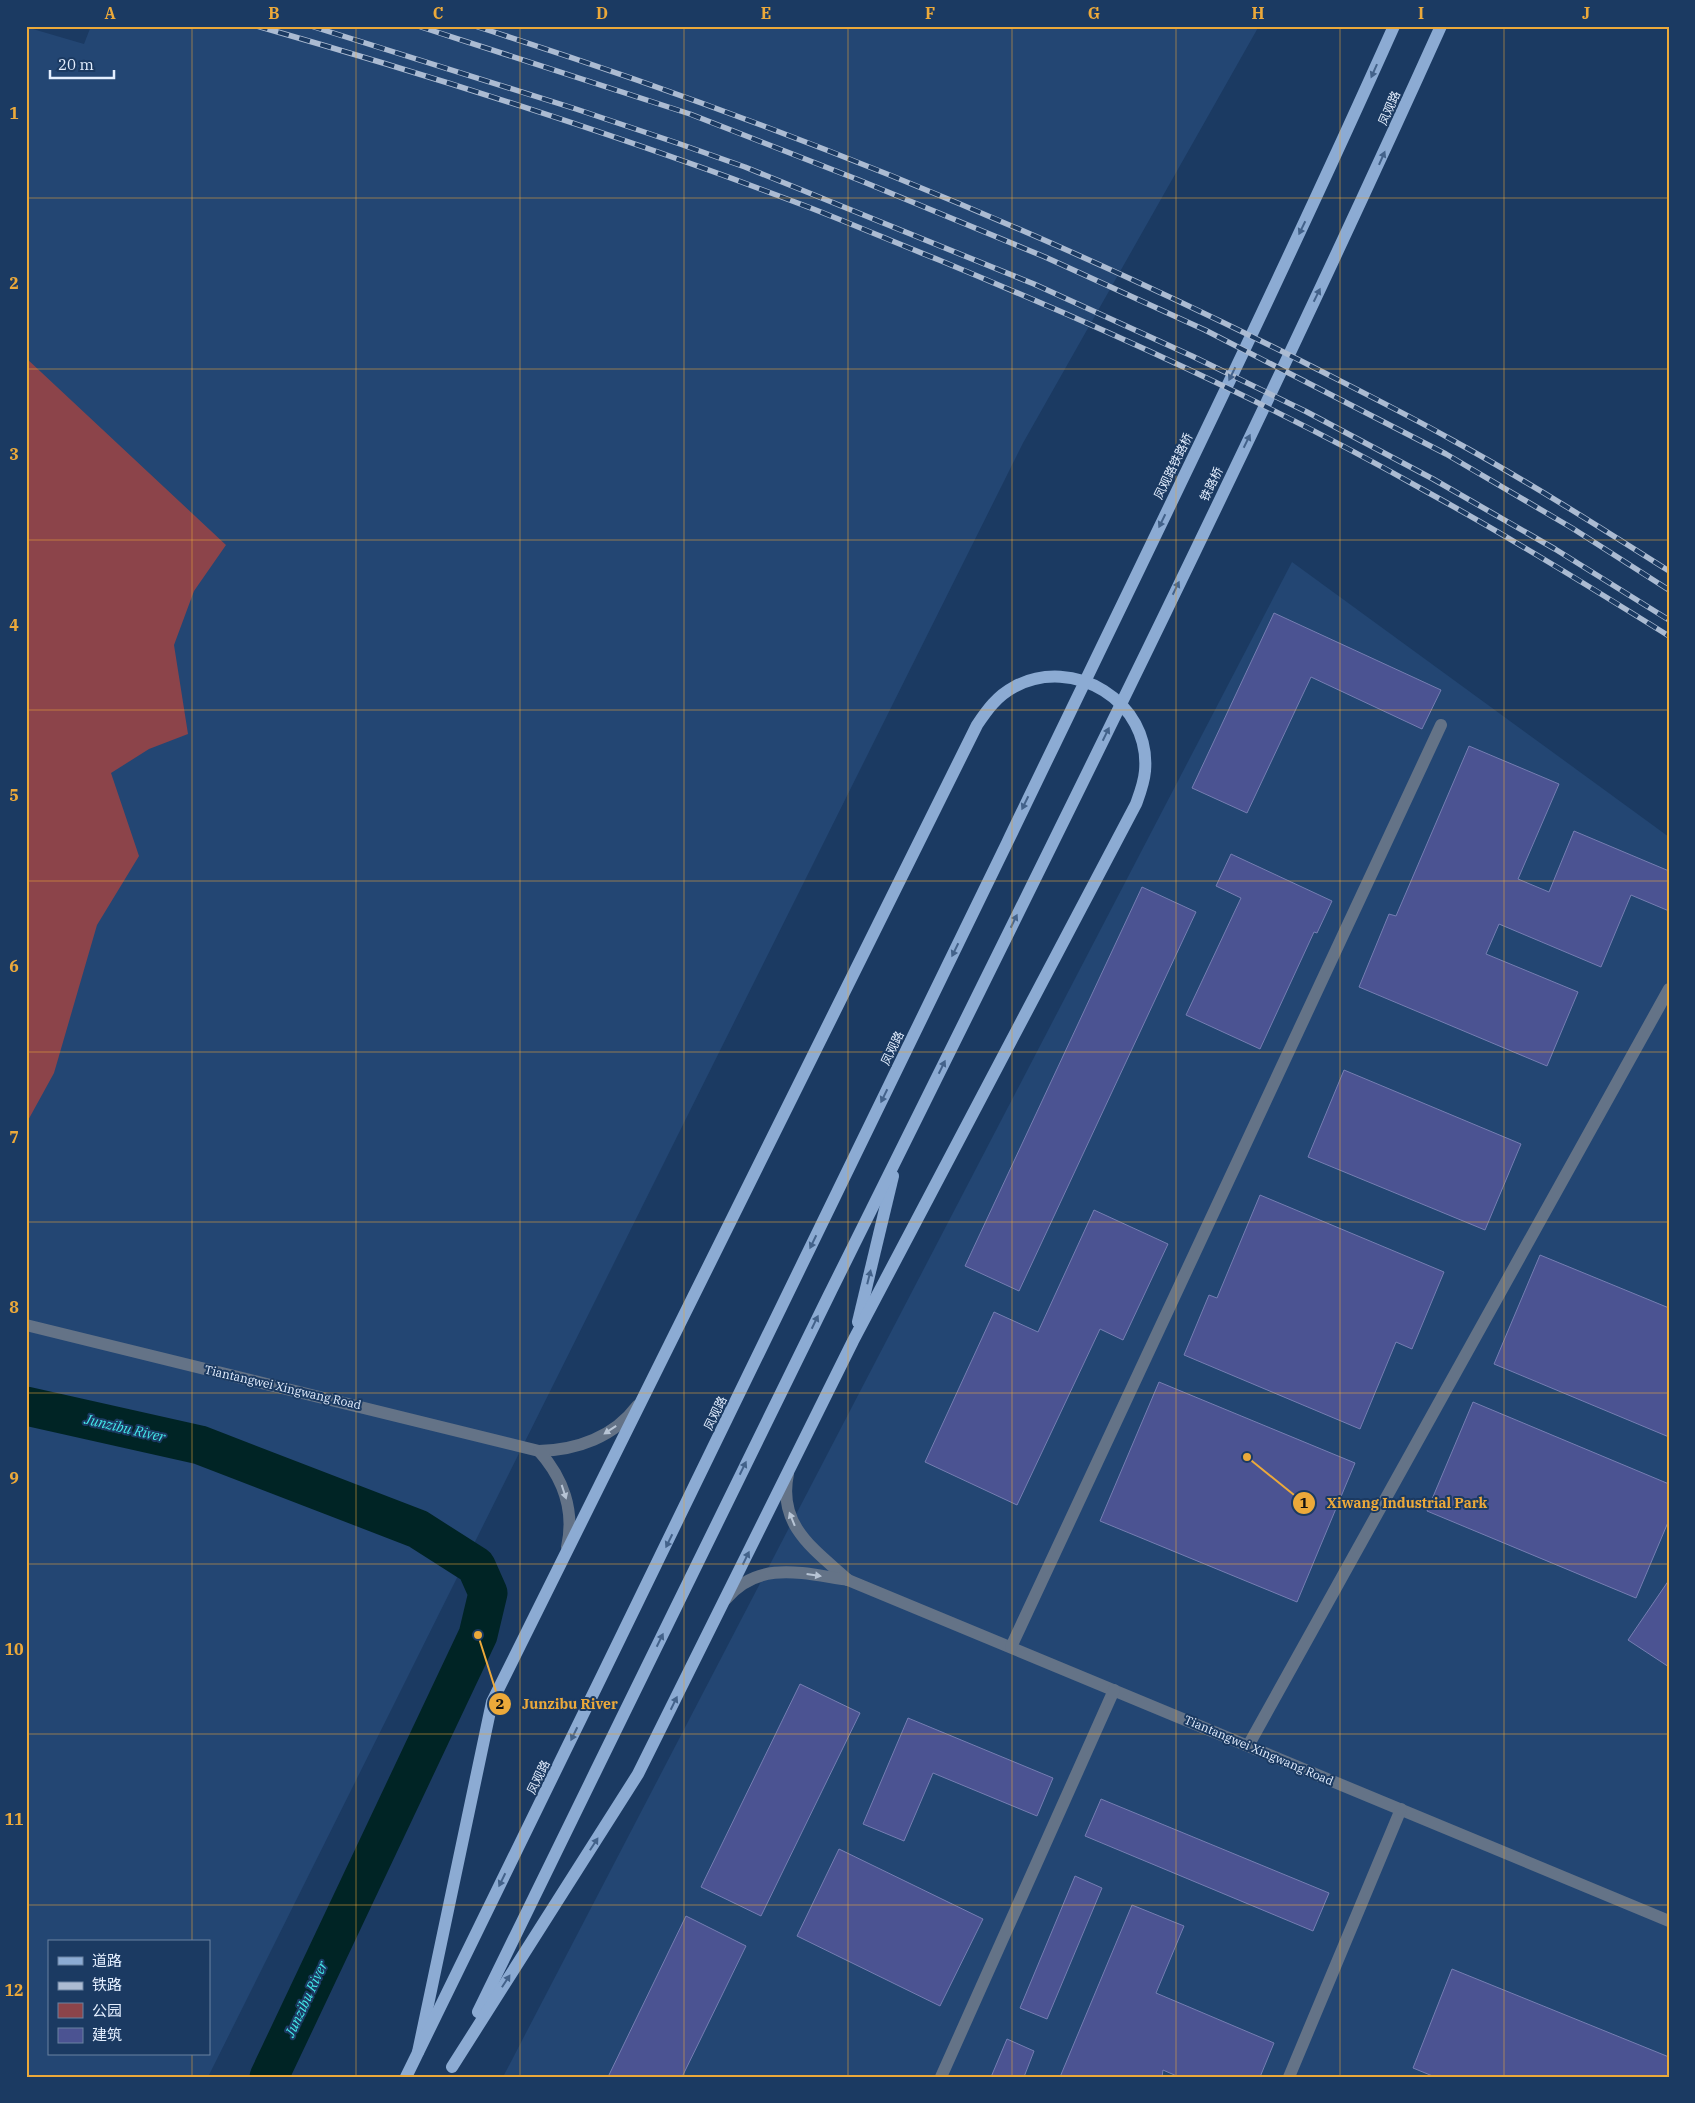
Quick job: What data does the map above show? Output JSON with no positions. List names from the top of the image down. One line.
{"streets":{"main road":["凤观路","凤观路铁路桥","铁路桥"],"street":["Tiantangwei Xingwang Road"]},"crossings":[["凤观路","凤观路铁路桥"],["凤观路","铁路桥"]],"one_way":["凤观路铁路桥","铁路桥"],"water":["Junzibu River"],"places":["Xiwang Industrial Park","Junzibu River"],"legend":["道路","铁路","公园","建筑"],"scale_bar":"20 m","grid":{"columns":["A","B","C","D","E","F","G","H","I","J"],"rows":["1","2","3","4","5","6","7","8","9","10","11","12"]}}
